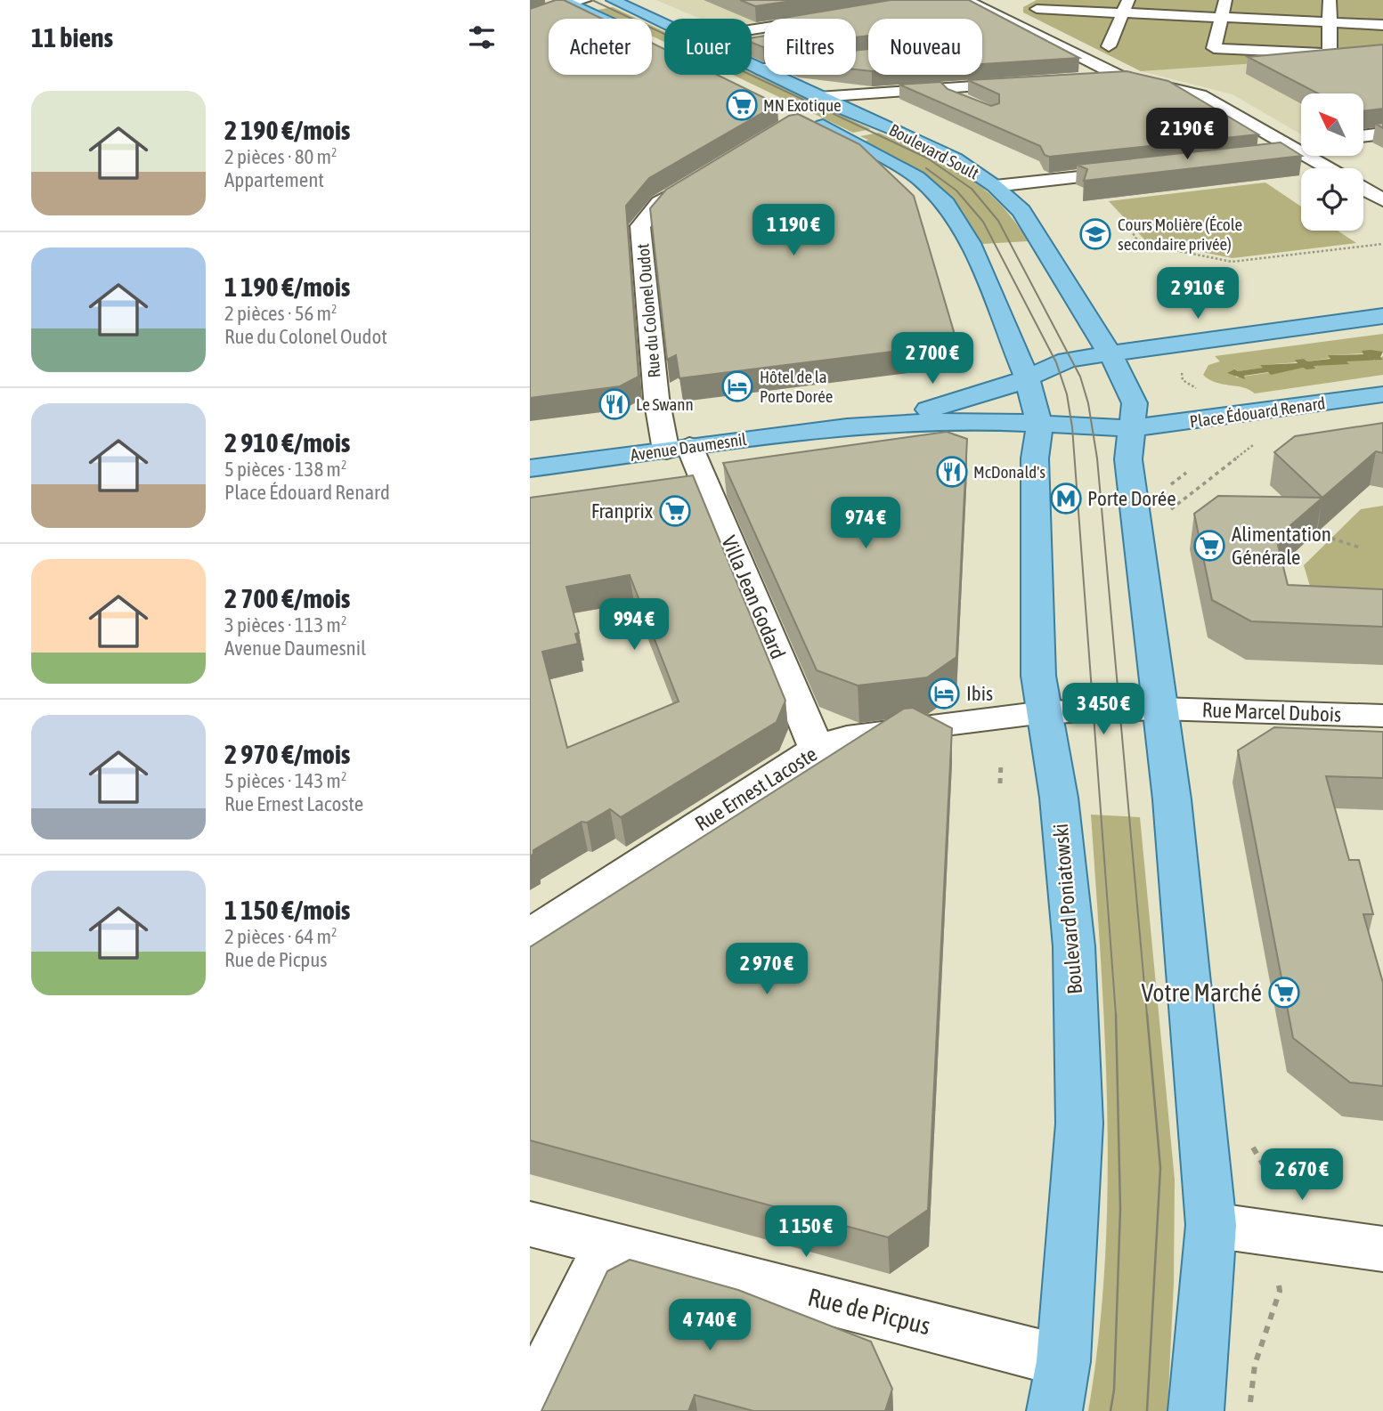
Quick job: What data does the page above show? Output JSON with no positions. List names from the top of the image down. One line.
{"streets":{"main road":["Boulevard Soult","Place Édouard Renard","Avenue Daumesnil","Boulevard Poniatowski"],"street":["Rue du Colonel Oudot","Villa Jean Godard","Rue Marcel Dubois","Rue Ernest Lacoste","Rue de Picpus"]},"crossings":[["Boulevard Soult","Place Édouard Renard"],["Boulevard Soult","Avenue Daumesnil"],["Boulevard Soult","Boulevard Poniatowski"],["Rue du Colonel Oudot","Avenue Daumesnil"],["Rue du Colonel Oudot","Villa Jean Godard"],["Place Édouard Renard","Avenue Daumesnil"],["Place Édouard Renard","Boulevard Poniatowski"],["Avenue Daumesnil","Villa Jean Godard"],["Avenue Daumesnil","Boulevard Poniatowski"],["Villa Jean Godard","Rue Ernest Lacoste"],["Rue Marcel Dubois","Rue Ernest Lacoste"],["Rue Ernest Lacoste","Boulevard Poniatowski"],["Boulevard Poniatowski","Rue de Picpus"]],"places":{"supermarket":["MN Exotique","Franprix","Alimentation Générale","Votre Marché"],"school or university":["Cours Molière (École secondaire privée)"],"hotel":["Hôtel de la Porte Dorée","Ibis"],"restaurant":["Le Swann","McDonald's"],"metro station":["Porte Dorée"]},"north":"top left","page":{"heading":"11 biens","chip":["Acheter","Louer","Filtres","Nouveau"],"list":[{"name":"2 190 €/mois","note":"2 pièces · 80 m² · Appartement"},{"name":"1 190 €/mois","note":"2 pièces · 56 m² · Rue du Colonel Oudot"},{"name":"2 910 €/mois","note":"5 pièces · 138 m² · Place Édouard Renard"},{"name":"2 700 €/mois","note":"3 pièces · 113 m² · Avenue Daumesnil"},{"name":"2 970 €/mois","note":"5 pièces · 143 m² · Rue Ernest Lacoste"},{"name":"1 150 €/mois","note":"2 pièces · 64 m² · Rue de Picpus"}],"price":["2 190 €","1 190 €","2 910 €","2 700 €","974 €","994 €","3 450 €","2 970 €","2 670 €","1 150 €","4 740 €"]}}
